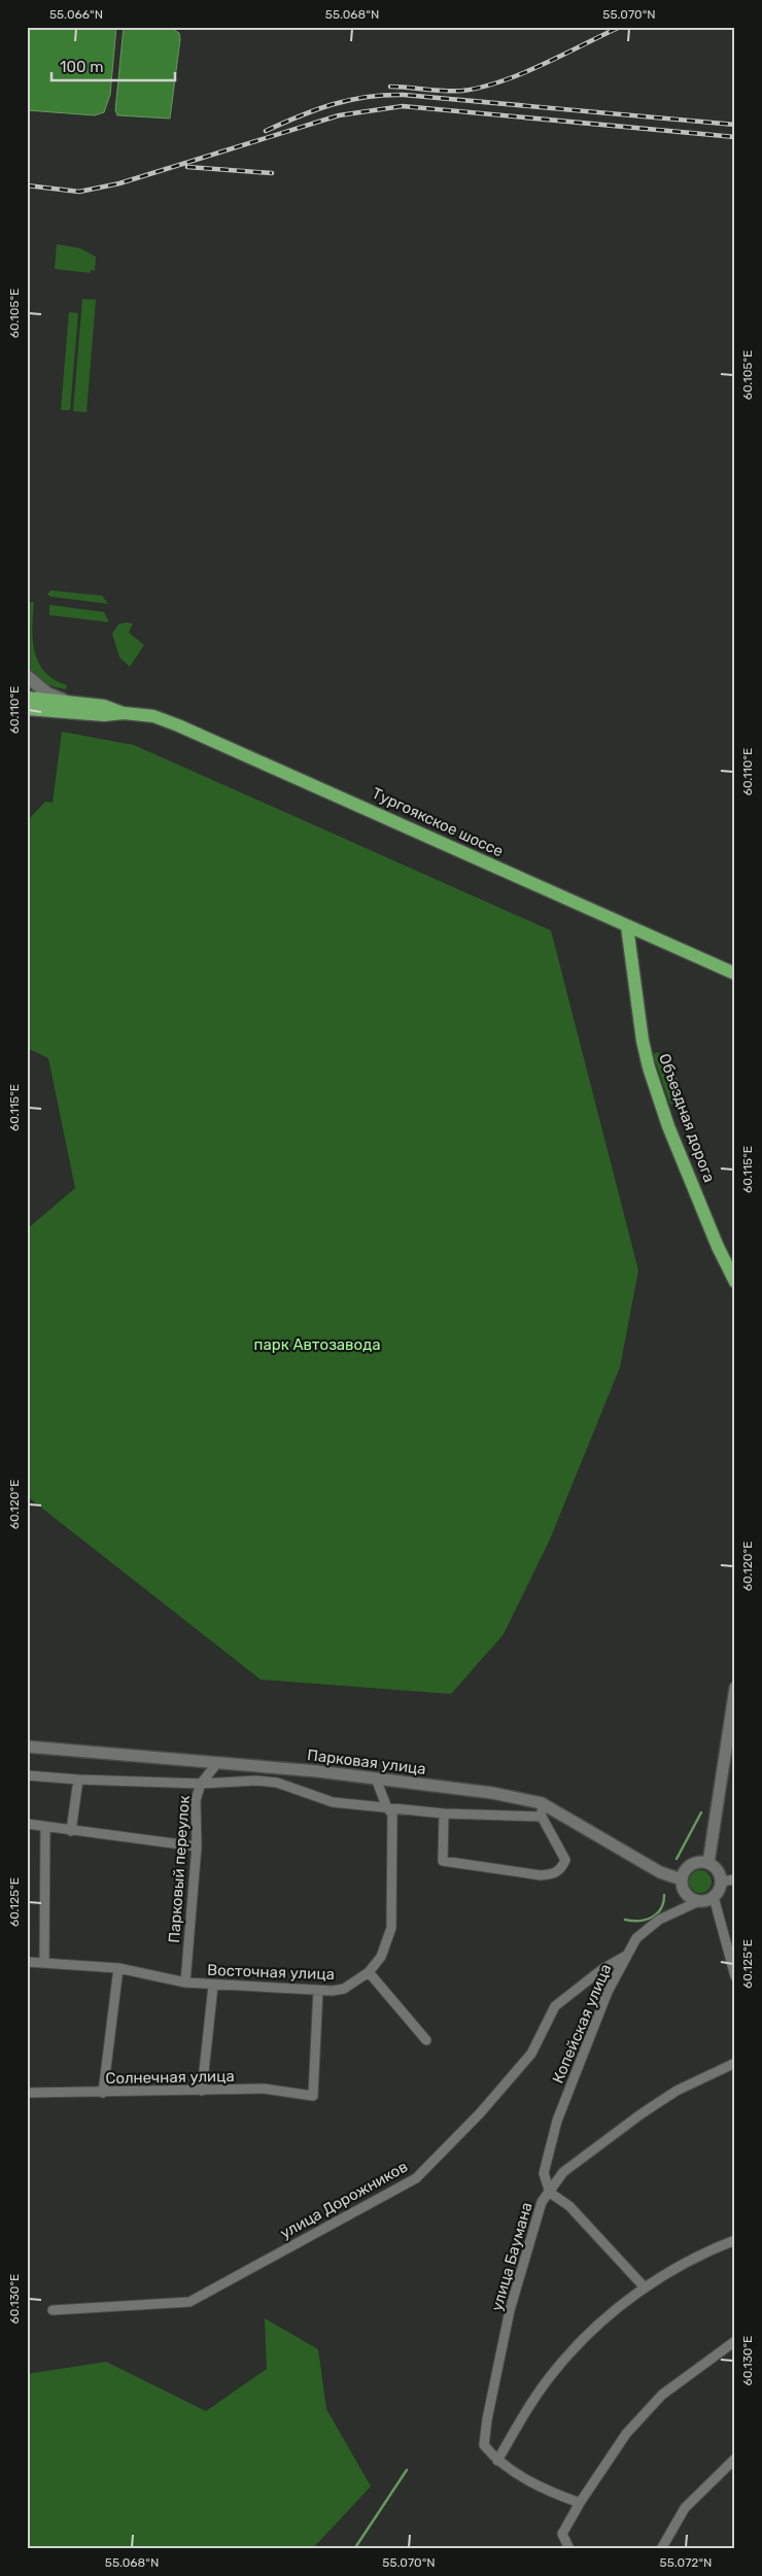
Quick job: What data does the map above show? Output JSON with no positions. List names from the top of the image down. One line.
{"streets":{"main road":["Тургоякское шоссе","Объездная дорога"],"street":["Парковая улица","Парковый переулок","Восточная улица","Копейская улица","Солнечная улица","улица Дорожников","улица Баумана"]},"crossings":[["Тургоякское шоссе","Объездная дорога"],["Парковая улица","Парковый переулок"],["Парковая улица","Восточная улица"],["Парковая улица","Копейская улица"],["Парковый переулок","Восточная улица"],["Восточная улица","Солнечная улица"],["Копейская улица","улица Дорожников"],["Копейская улица","улица Баумана"]],"parks":["парк Автозавода"],"scale_bar":"100 m","coordinates":["55.066°N","55.068°N","55.070°N","60.105°E","60.110°E","60.115°E","60.120°E","60.125°E","60.130°E","55.072°N"]}
